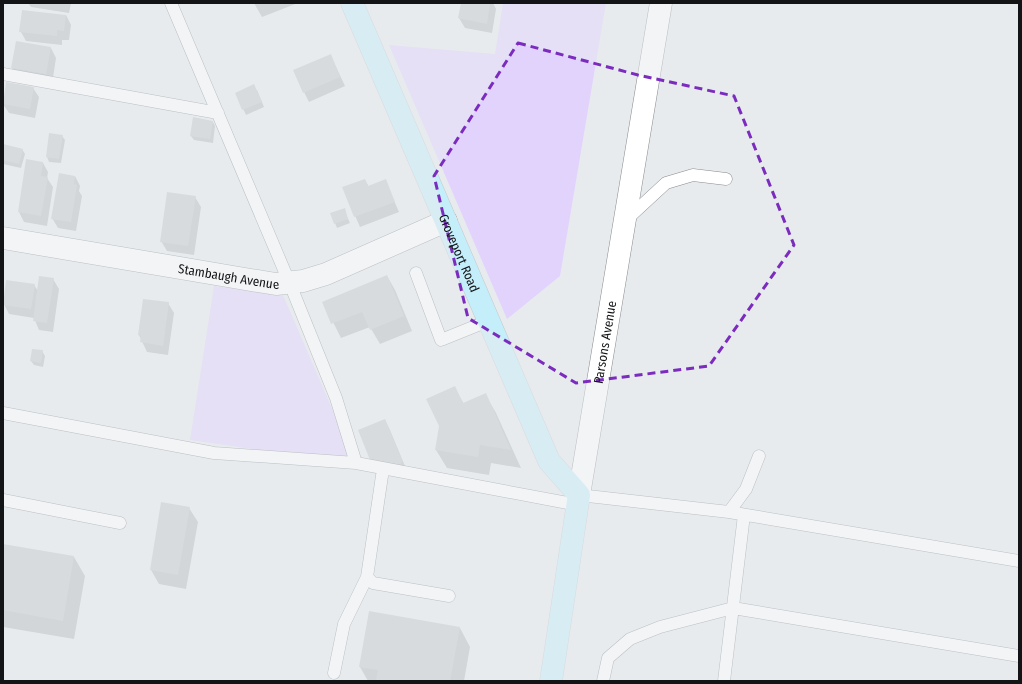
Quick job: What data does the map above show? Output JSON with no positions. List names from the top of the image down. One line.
{"streets":{"main road":["Groveport Road","Parsons Avenue"],"street":["Stambaugh Avenue"]},"crossings":[["Groveport Road","Stambaugh Avenue"],["Groveport Road","Parsons Avenue"]]}
